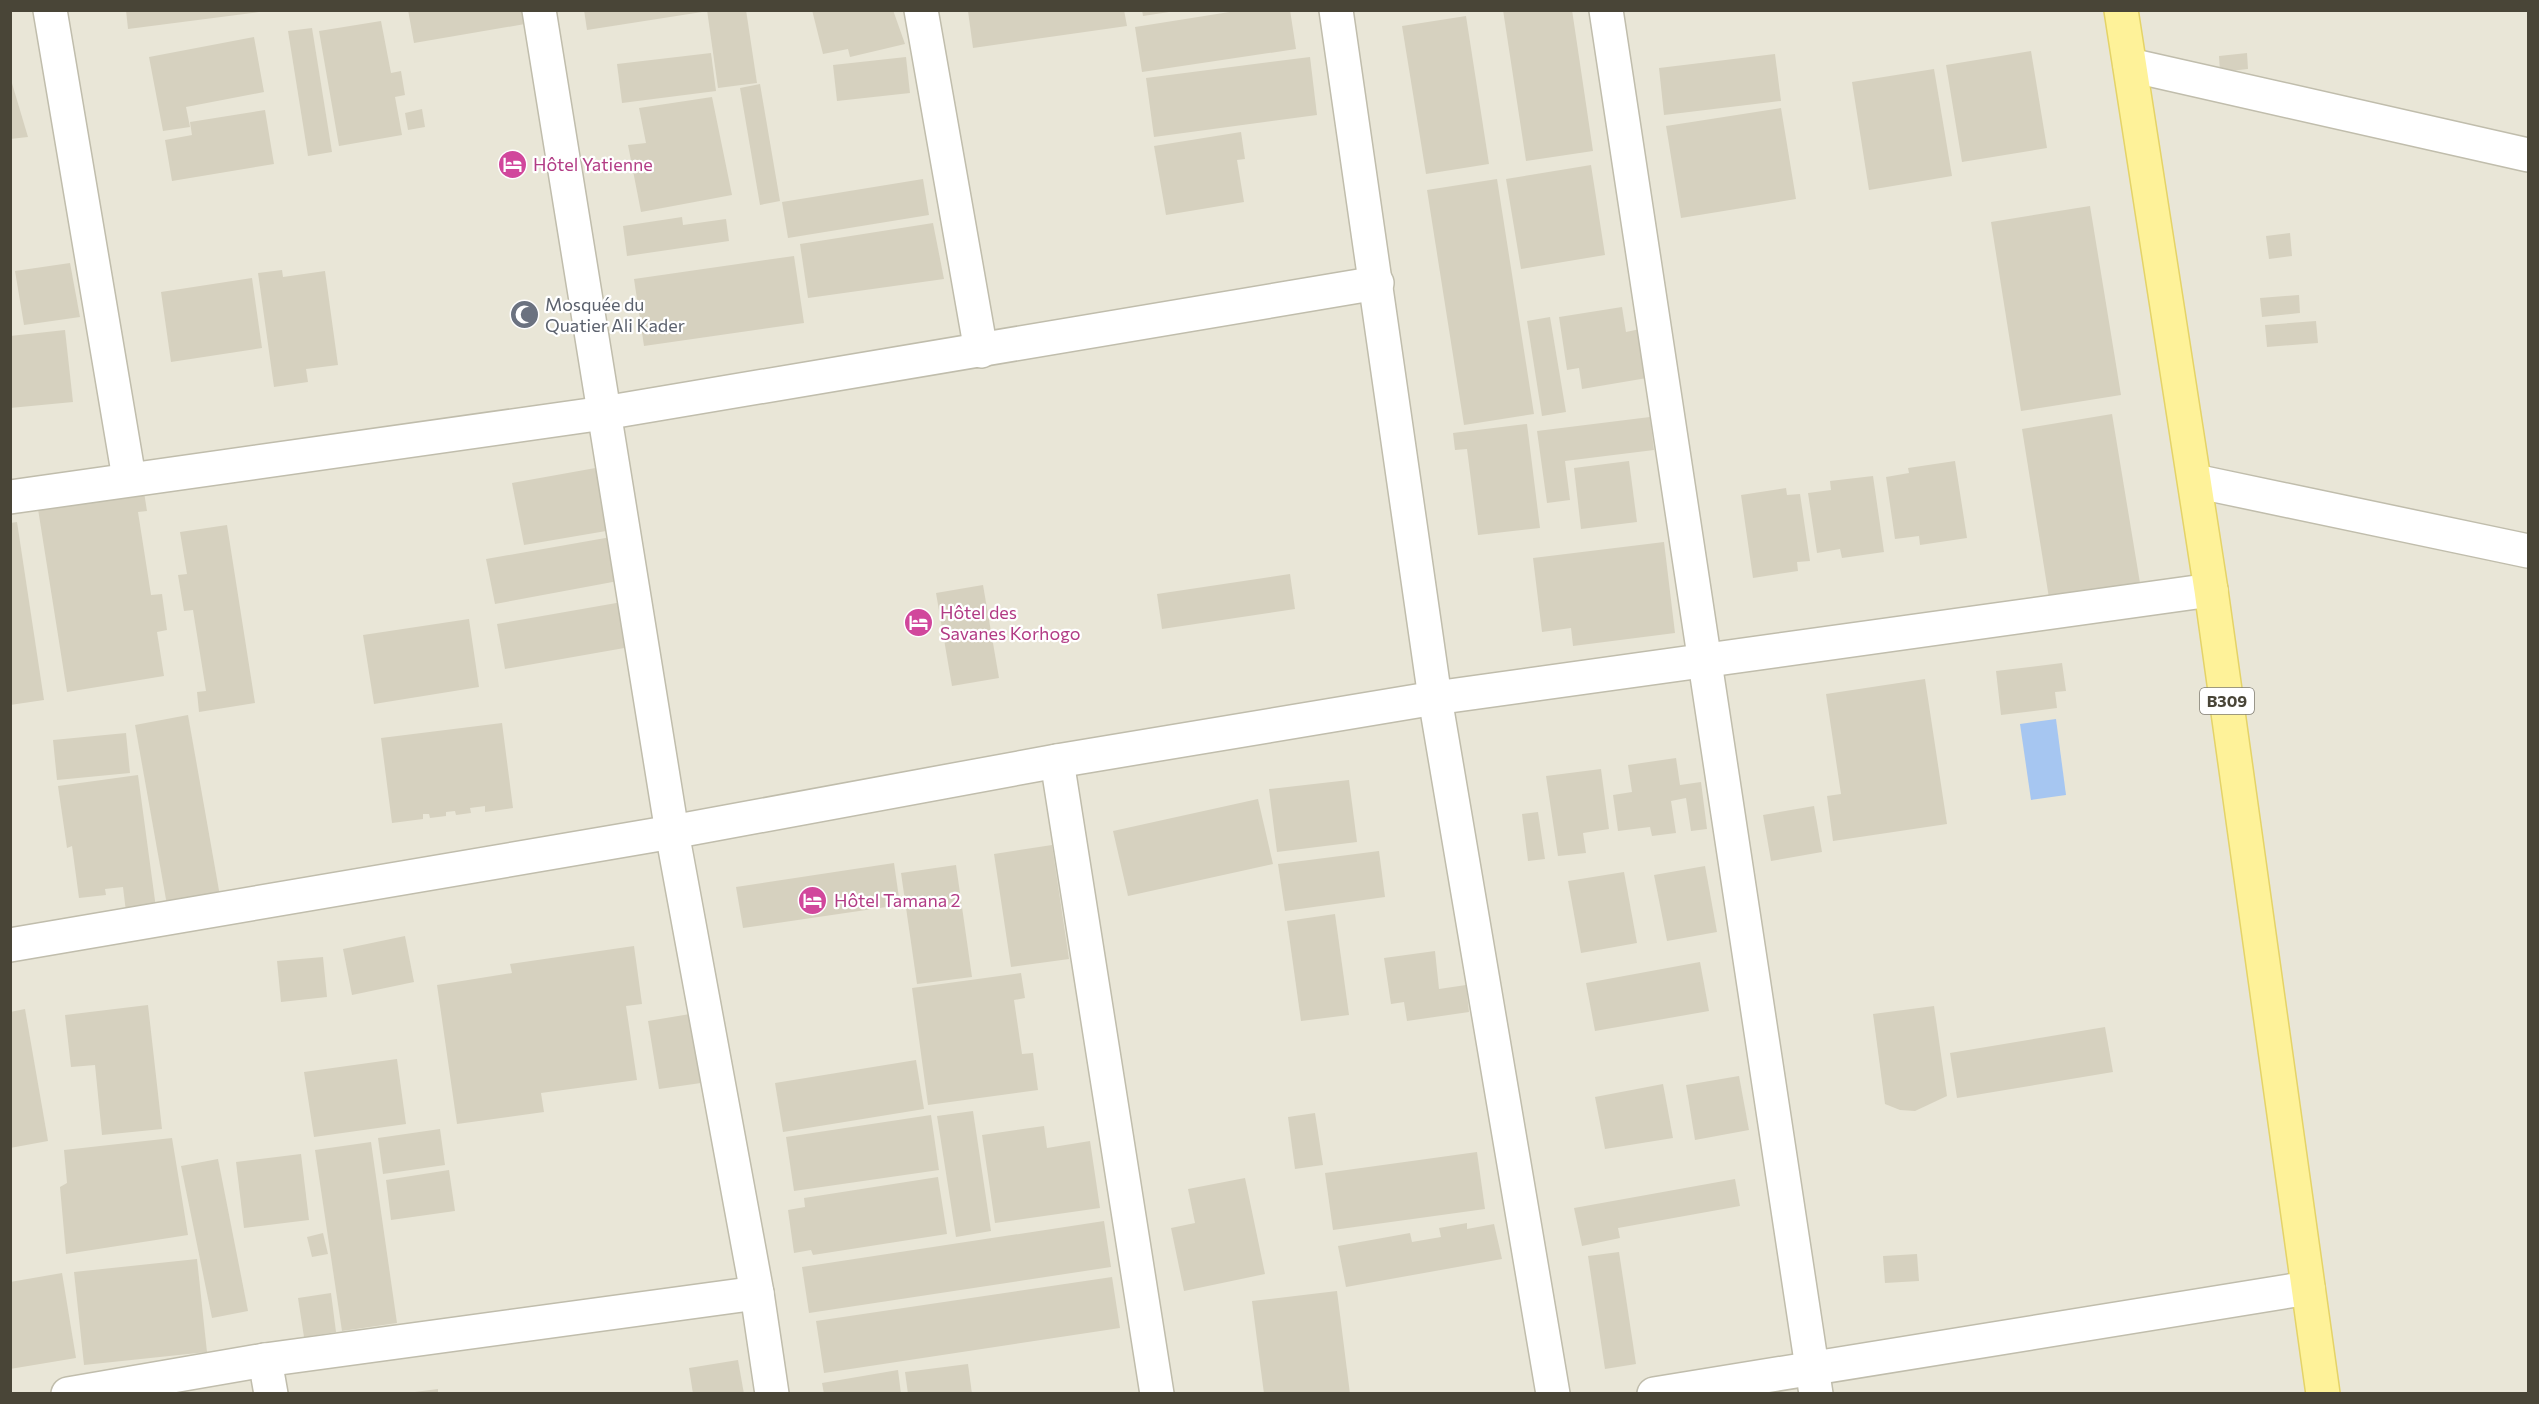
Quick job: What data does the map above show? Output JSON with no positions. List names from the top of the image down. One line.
{"streets":{"main road":["B309"]},"places":{"hotel":["Hôtel Yatienne","Hôtel des Savanes Korhogo","Hôtel Tamana 2"],"mosque":["Mosquée du Quatier Ali Kader"]}}
